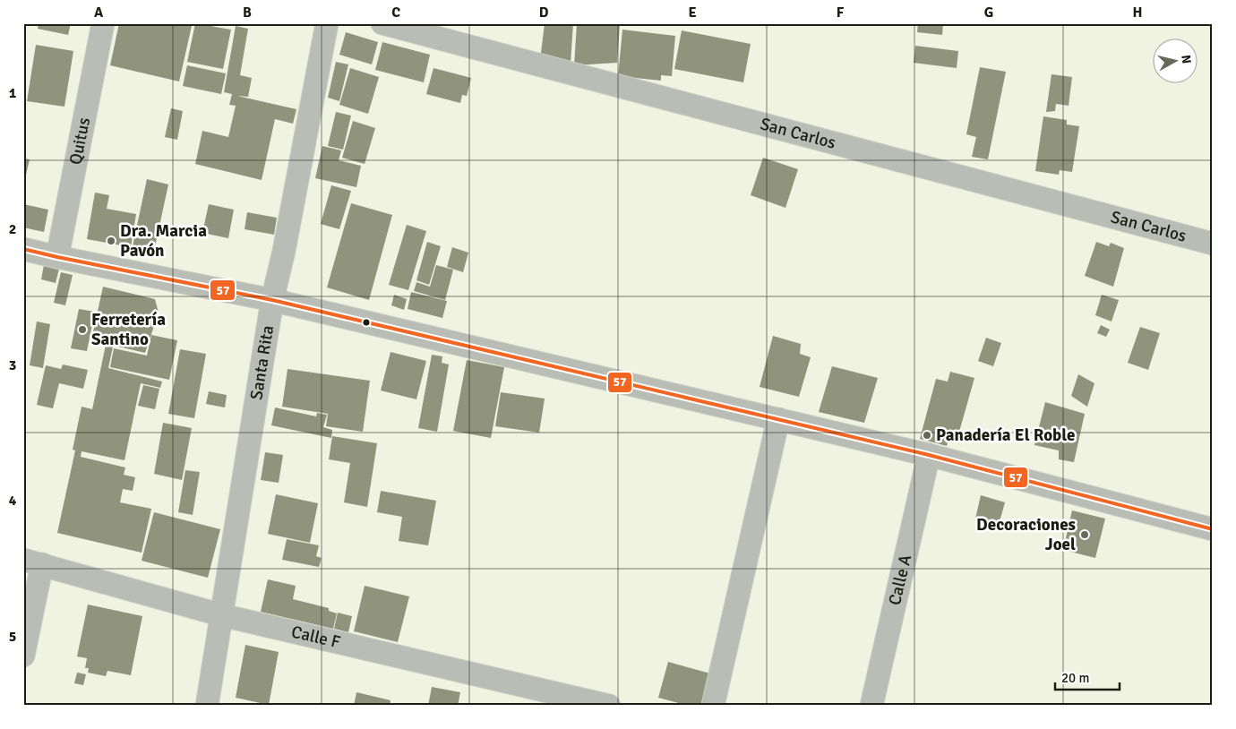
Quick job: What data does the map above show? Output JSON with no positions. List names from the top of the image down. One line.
{"streets":{"street":["San Carlos","Quitus","Santa Rita","Calle A","Calle F"]},"crossings":[["Santa Rita","Calle F"]],"places":["Dra. Marcia Pavón","Ferretería Santino","Panadería El Roble","Decoraciones Joel"],"lines":["transit line 57"],"scale_bar":"20 m","north":"right","grid":{"columns":["A","B","C","D","E","F","G","H"],"rows":["1","2","3","4","5"]}}
